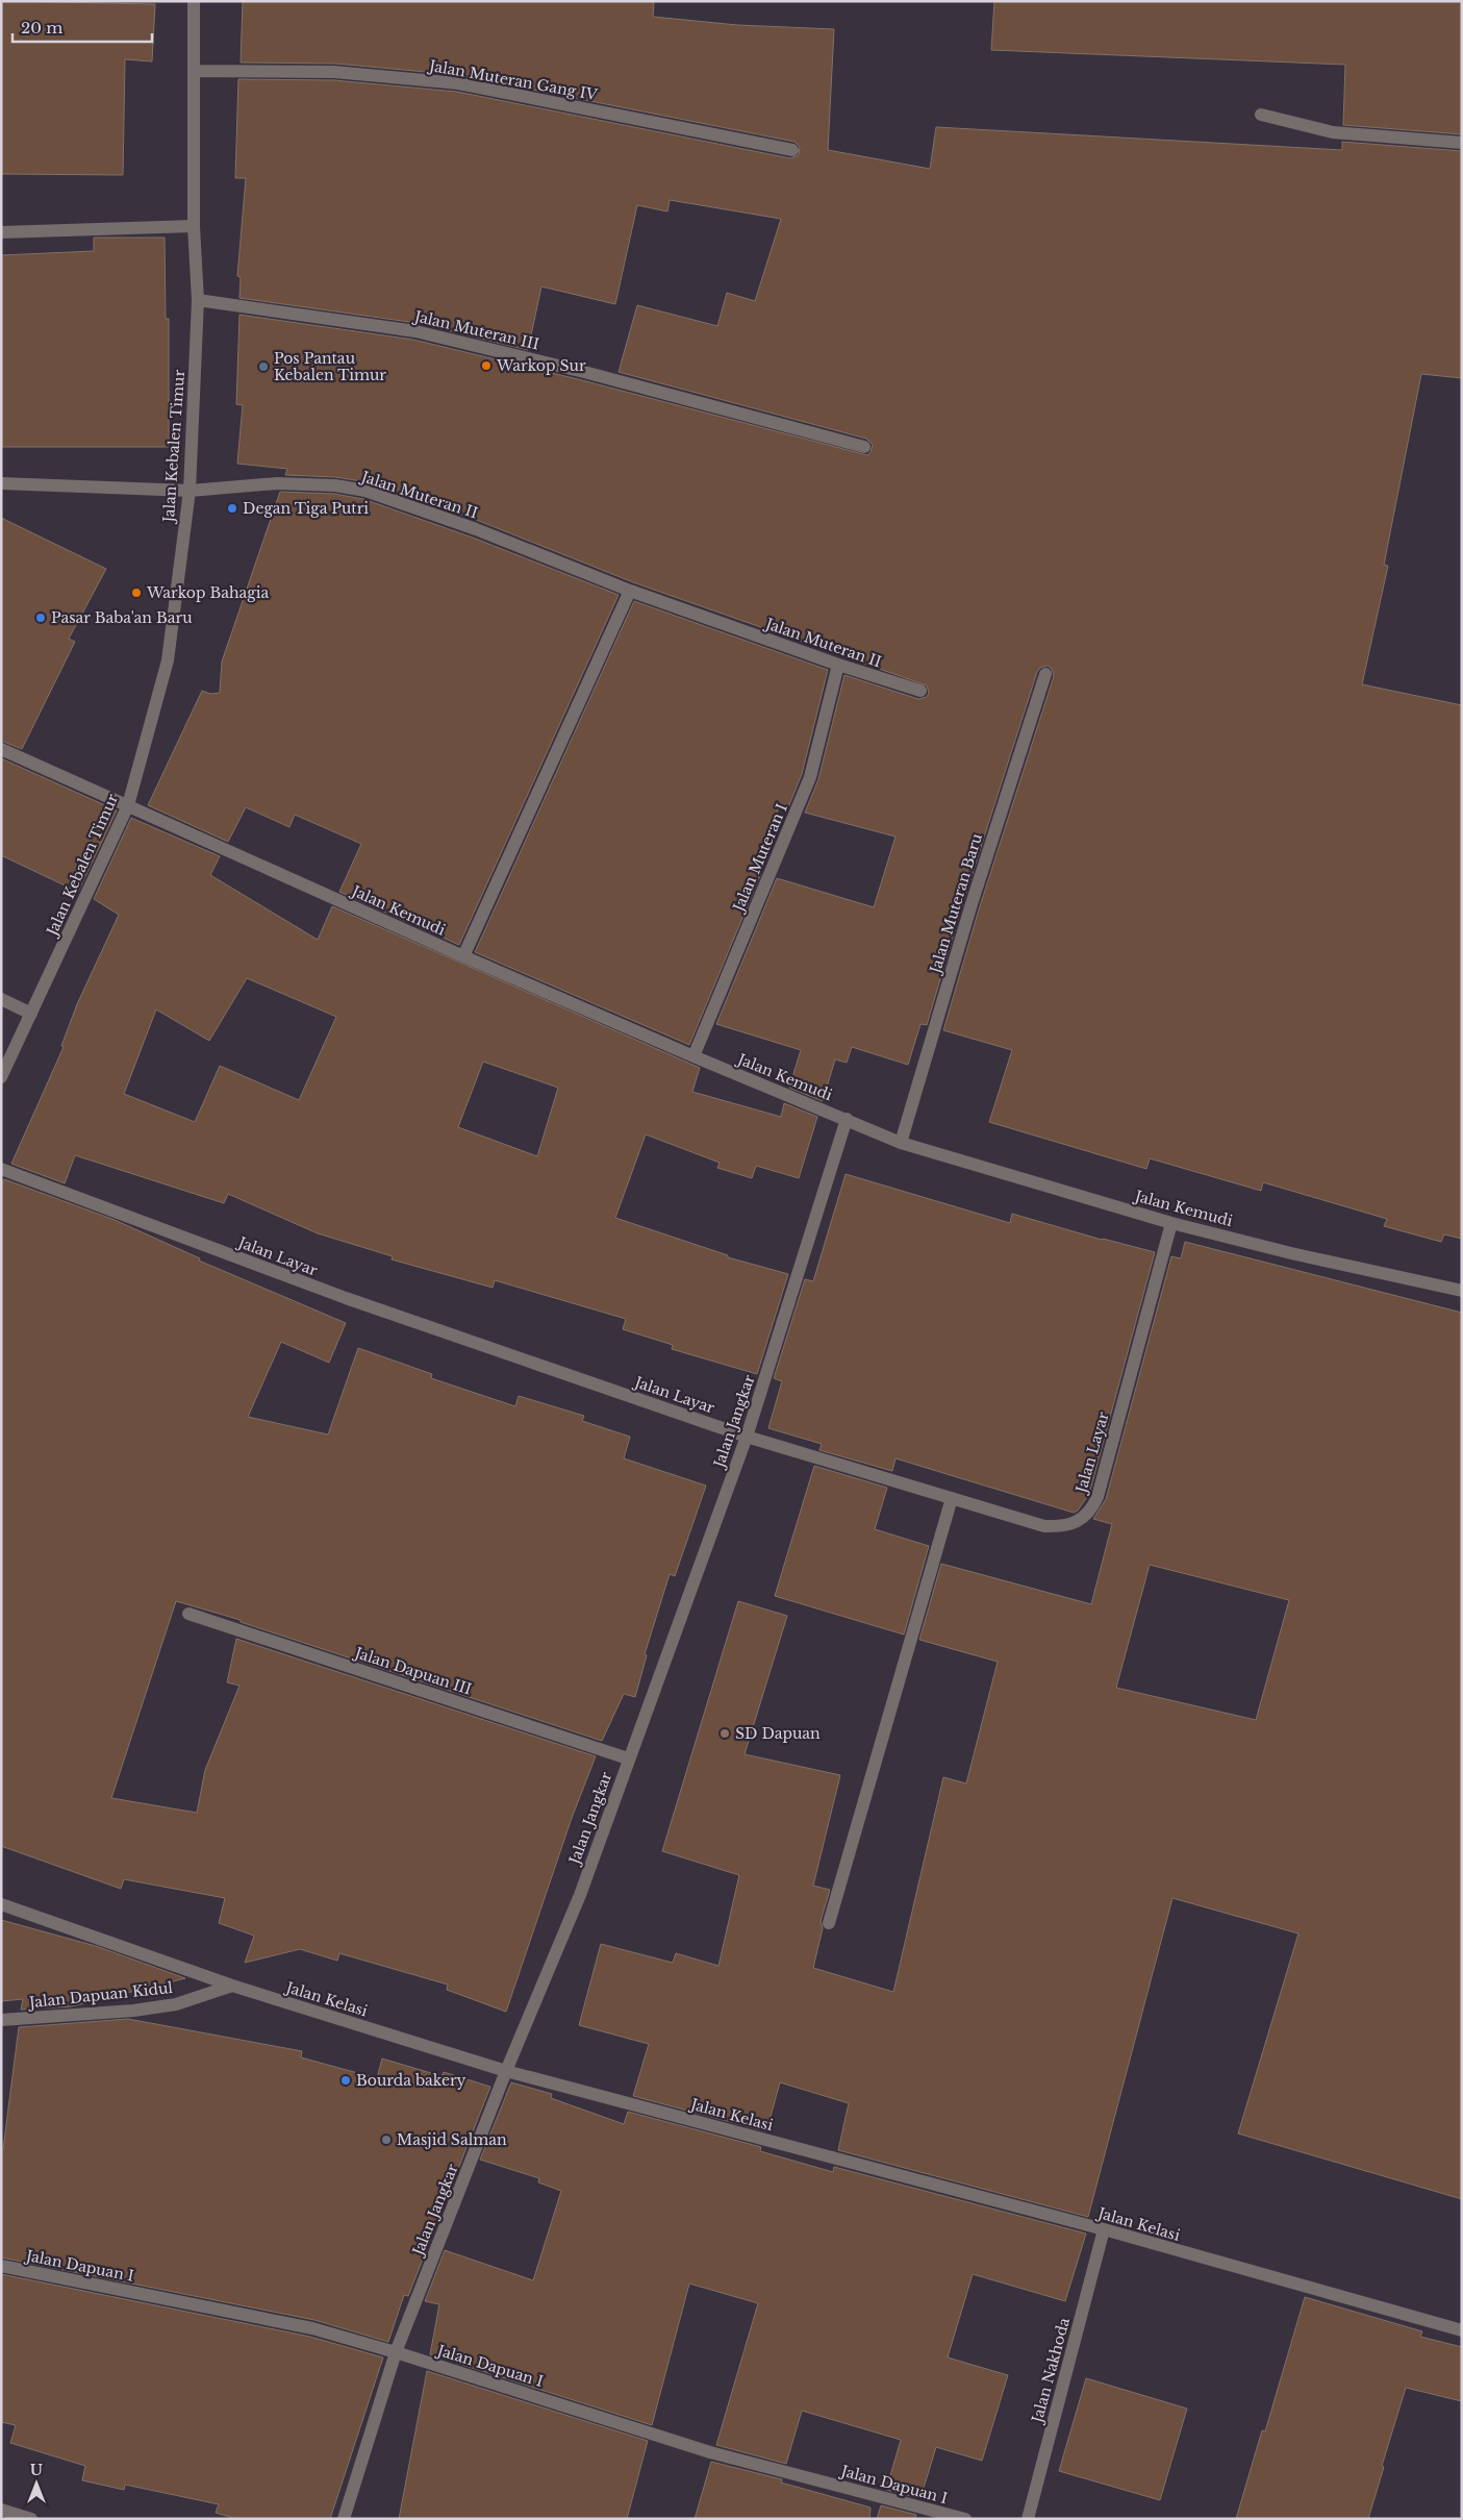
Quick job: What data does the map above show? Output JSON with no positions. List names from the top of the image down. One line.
{"streets":{"street":["Jalan Muteran Gang IV","Jalan Muteran III","Jalan Kebalen Timur","Jalan Muteran II","Jalan Muteran I","Jalan Muteran Baru","Jalan Kemudi","Jalan Layar","Jalan Jangkar","Jalan Dapuan III","Jalan Dapuan Kidul","Jalan Kelasi","Jalan Dapuan I","Jalan Nakhoda"]},"crossings":[["Jalan Muteran Gang IV","Jalan Kebalen Timur"],["Jalan Muteran III","Jalan Kebalen Timur"],["Jalan Kebalen Timur","Jalan Muteran II"],["Jalan Kebalen Timur","Jalan Kemudi"],["Jalan Muteran II","Jalan Muteran I"],["Jalan Muteran I","Jalan Kemudi"],["Jalan Muteran Baru","Jalan Kemudi"],["Jalan Kemudi","Jalan Layar"],["Jalan Kemudi","Jalan Jangkar"],["Jalan Layar","Jalan Jangkar"],["Jalan Jangkar","Jalan Dapuan III"],["Jalan Jangkar","Jalan Kelasi"],["Jalan Jangkar","Jalan Dapuan I"],["Jalan Dapuan Kidul","Jalan Kelasi"],["Jalan Kelasi","Jalan Nakhoda"]],"places":["Warkop Sur","Pos Pantau Kebalen Timur","Degan Tiga Putri","Warkop Bahagia","Pasar Baba'an Baru","SD Dapuan","Bourda bakery","Masjid Salman"],"scale_bar":"20 m","north":"top"}
